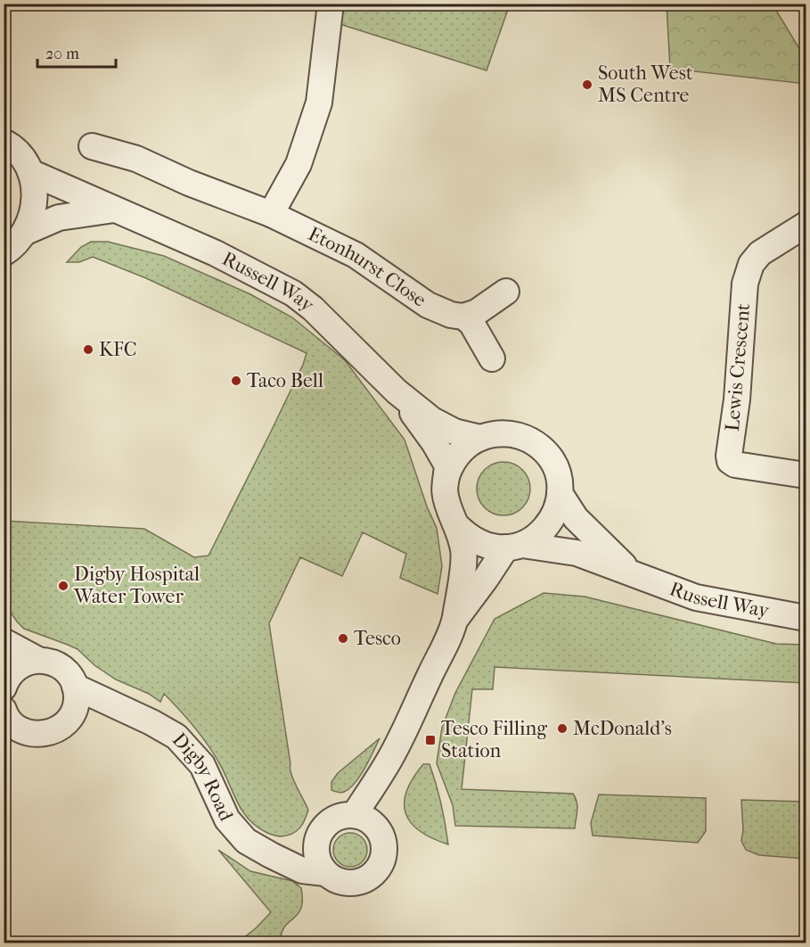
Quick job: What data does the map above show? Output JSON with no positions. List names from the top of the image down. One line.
{"streets":{"street":["Etonhurst Close","Russell Way","Lewis Crescent","Digby Road"]},"places":{"other":["South West MS Centre","KFC","Taco Bell","Digby Hospital Water Tower","Tesco","McDonald's"],"transit":["Tesco Filling Station"]},"scale_bar":"20 m"}
